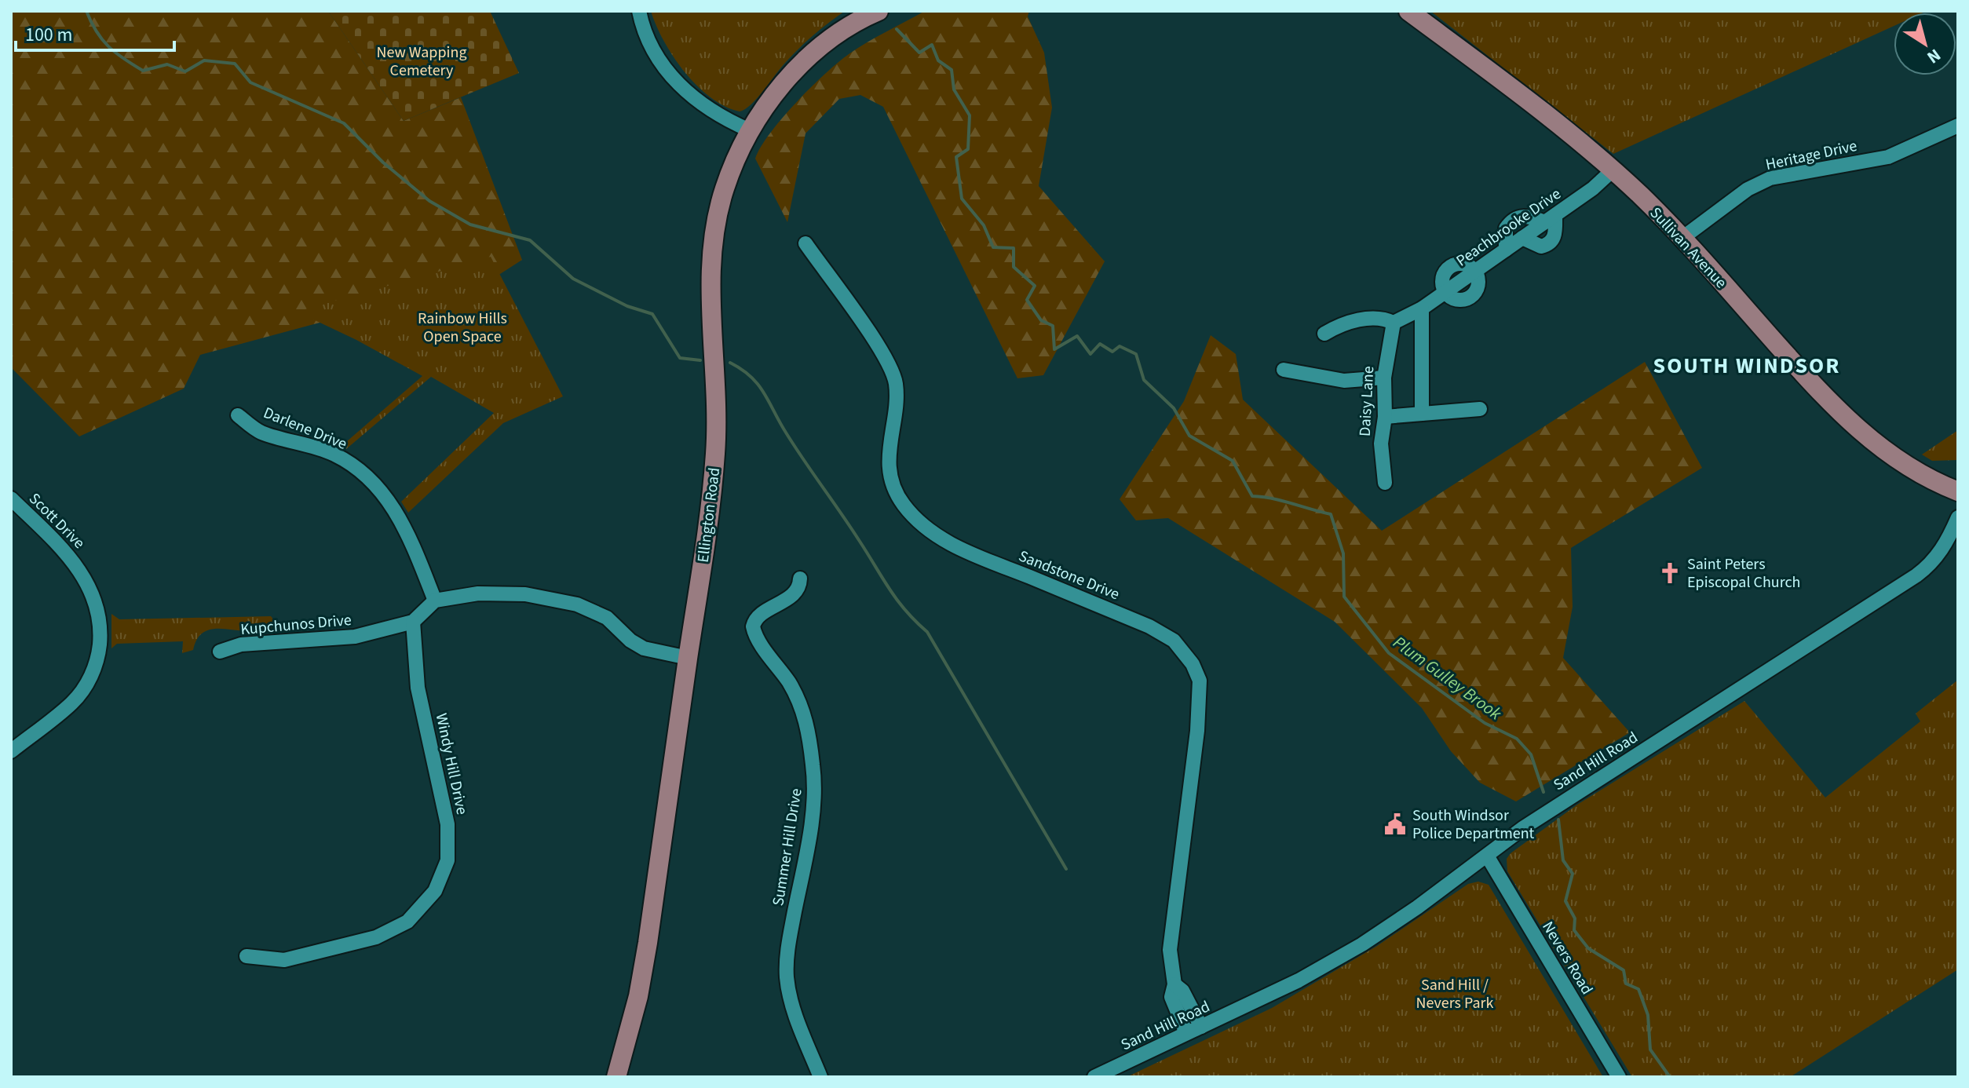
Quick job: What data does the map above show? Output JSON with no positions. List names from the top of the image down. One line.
{"streets":{"main road":["Sullivan Avenue","Ellington Road"],"street":["Heritage Drive","Peachbrooke Drive","Daisy Lane","Darlene Drive","Scott Drive","Sandstone Drive","Kupchunos Drive","Sand Hill Road","Windy Hill Drive","Summer Hill Drive","Nevers Road"]},"crossings":[["Heritage Drive","Sullivan Avenue"],["Peachbrooke Drive","Sullivan Avenue"],["Peachbrooke Drive","Daisy Lane"],["Darlene Drive","Kupchunos Drive"],["Sandstone Drive","Sand Hill Road"],["Kupchunos Drive","Windy Hill Drive"],["Sand Hill Road","Nevers Road"]],"districts":["SOUTH WINDSOR"],"water":["Plum Gulley Brook"],"parks":["New Wapping Cemetery","Rainbow Hills Open Space","Sand Hill / Nevers Park"],"places":{"church":["Saint Peters Episcopal Church"],"public building":["South Windsor Police Department"]},"scale_bar":"100 m","north":"bottom right"}
